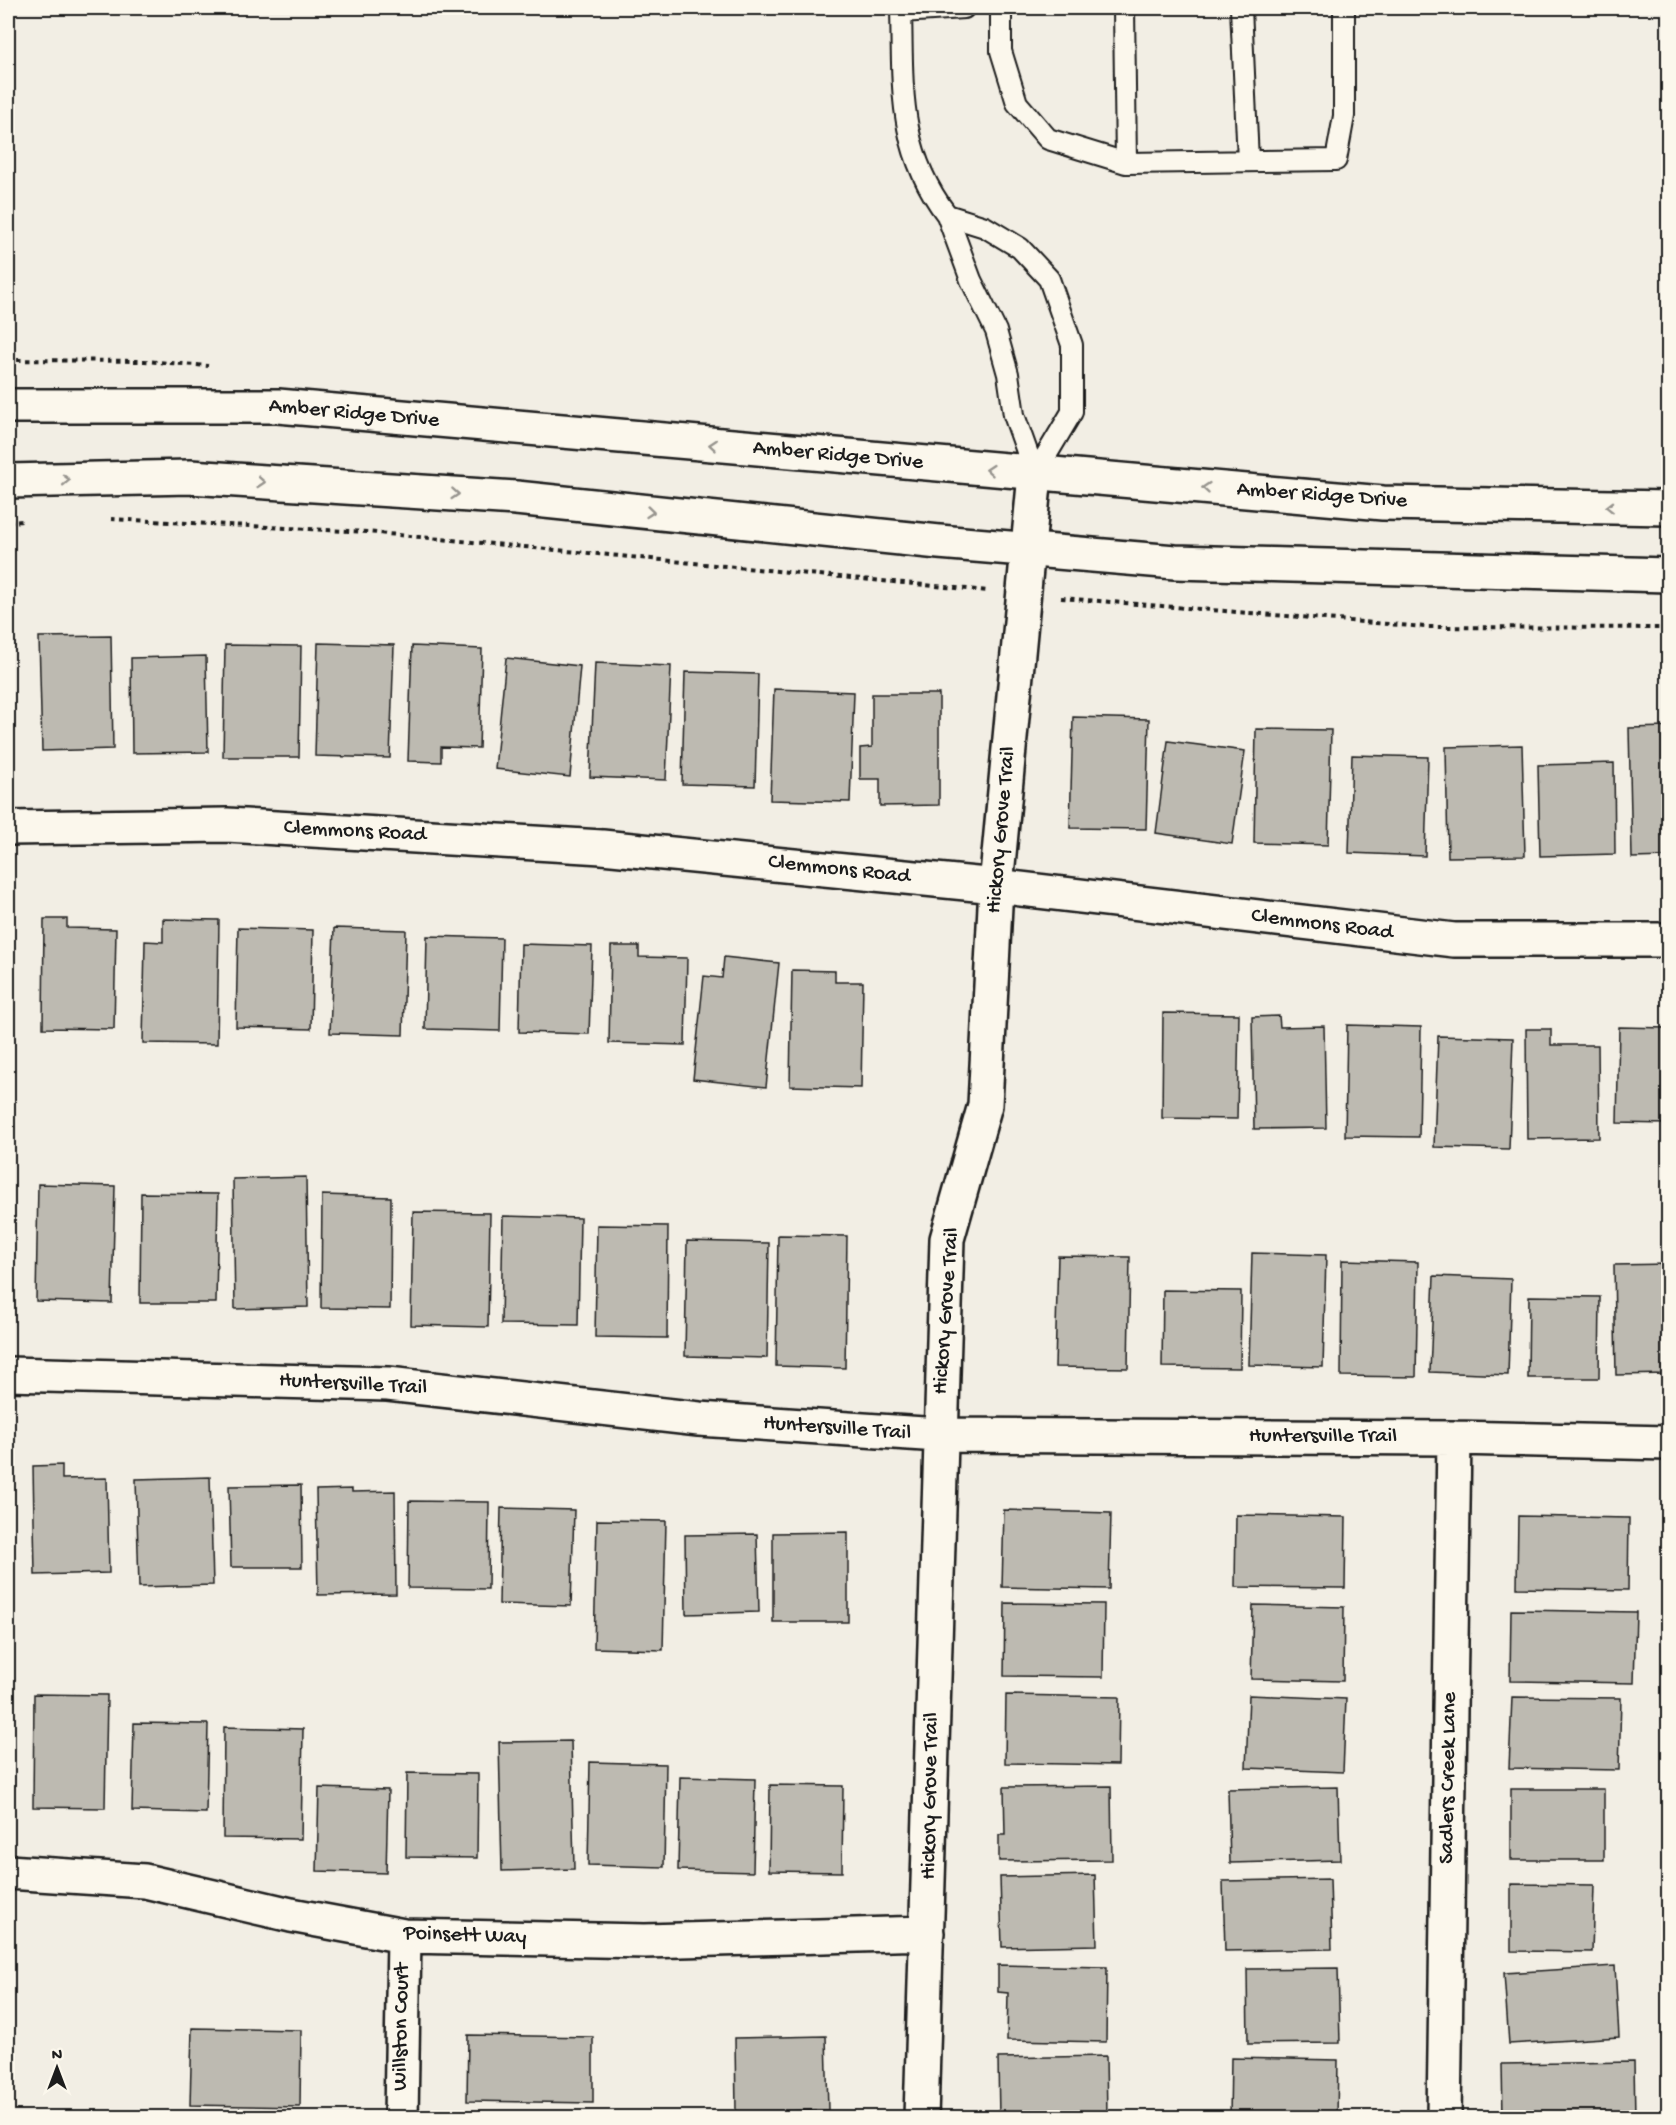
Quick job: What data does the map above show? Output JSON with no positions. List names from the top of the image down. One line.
{"streets":{"street":["Amber Ridge Drive","Hickory Grove Trail","Clemmons Road","Huntersville Trail","Sadlers Creek Lane","Poinsett Way","Willston Court"]},"crossings":[["Amber Ridge Drive","Hickory Grove Trail"],["Hickory Grove Trail","Clemmons Road"],["Hickory Grove Trail","Huntersville Trail"],["Hickory Grove Trail","Poinsett Way"],["Huntersville Trail","Sadlers Creek Lane"],["Poinsett Way","Willston Court"]],"north":"top"}
